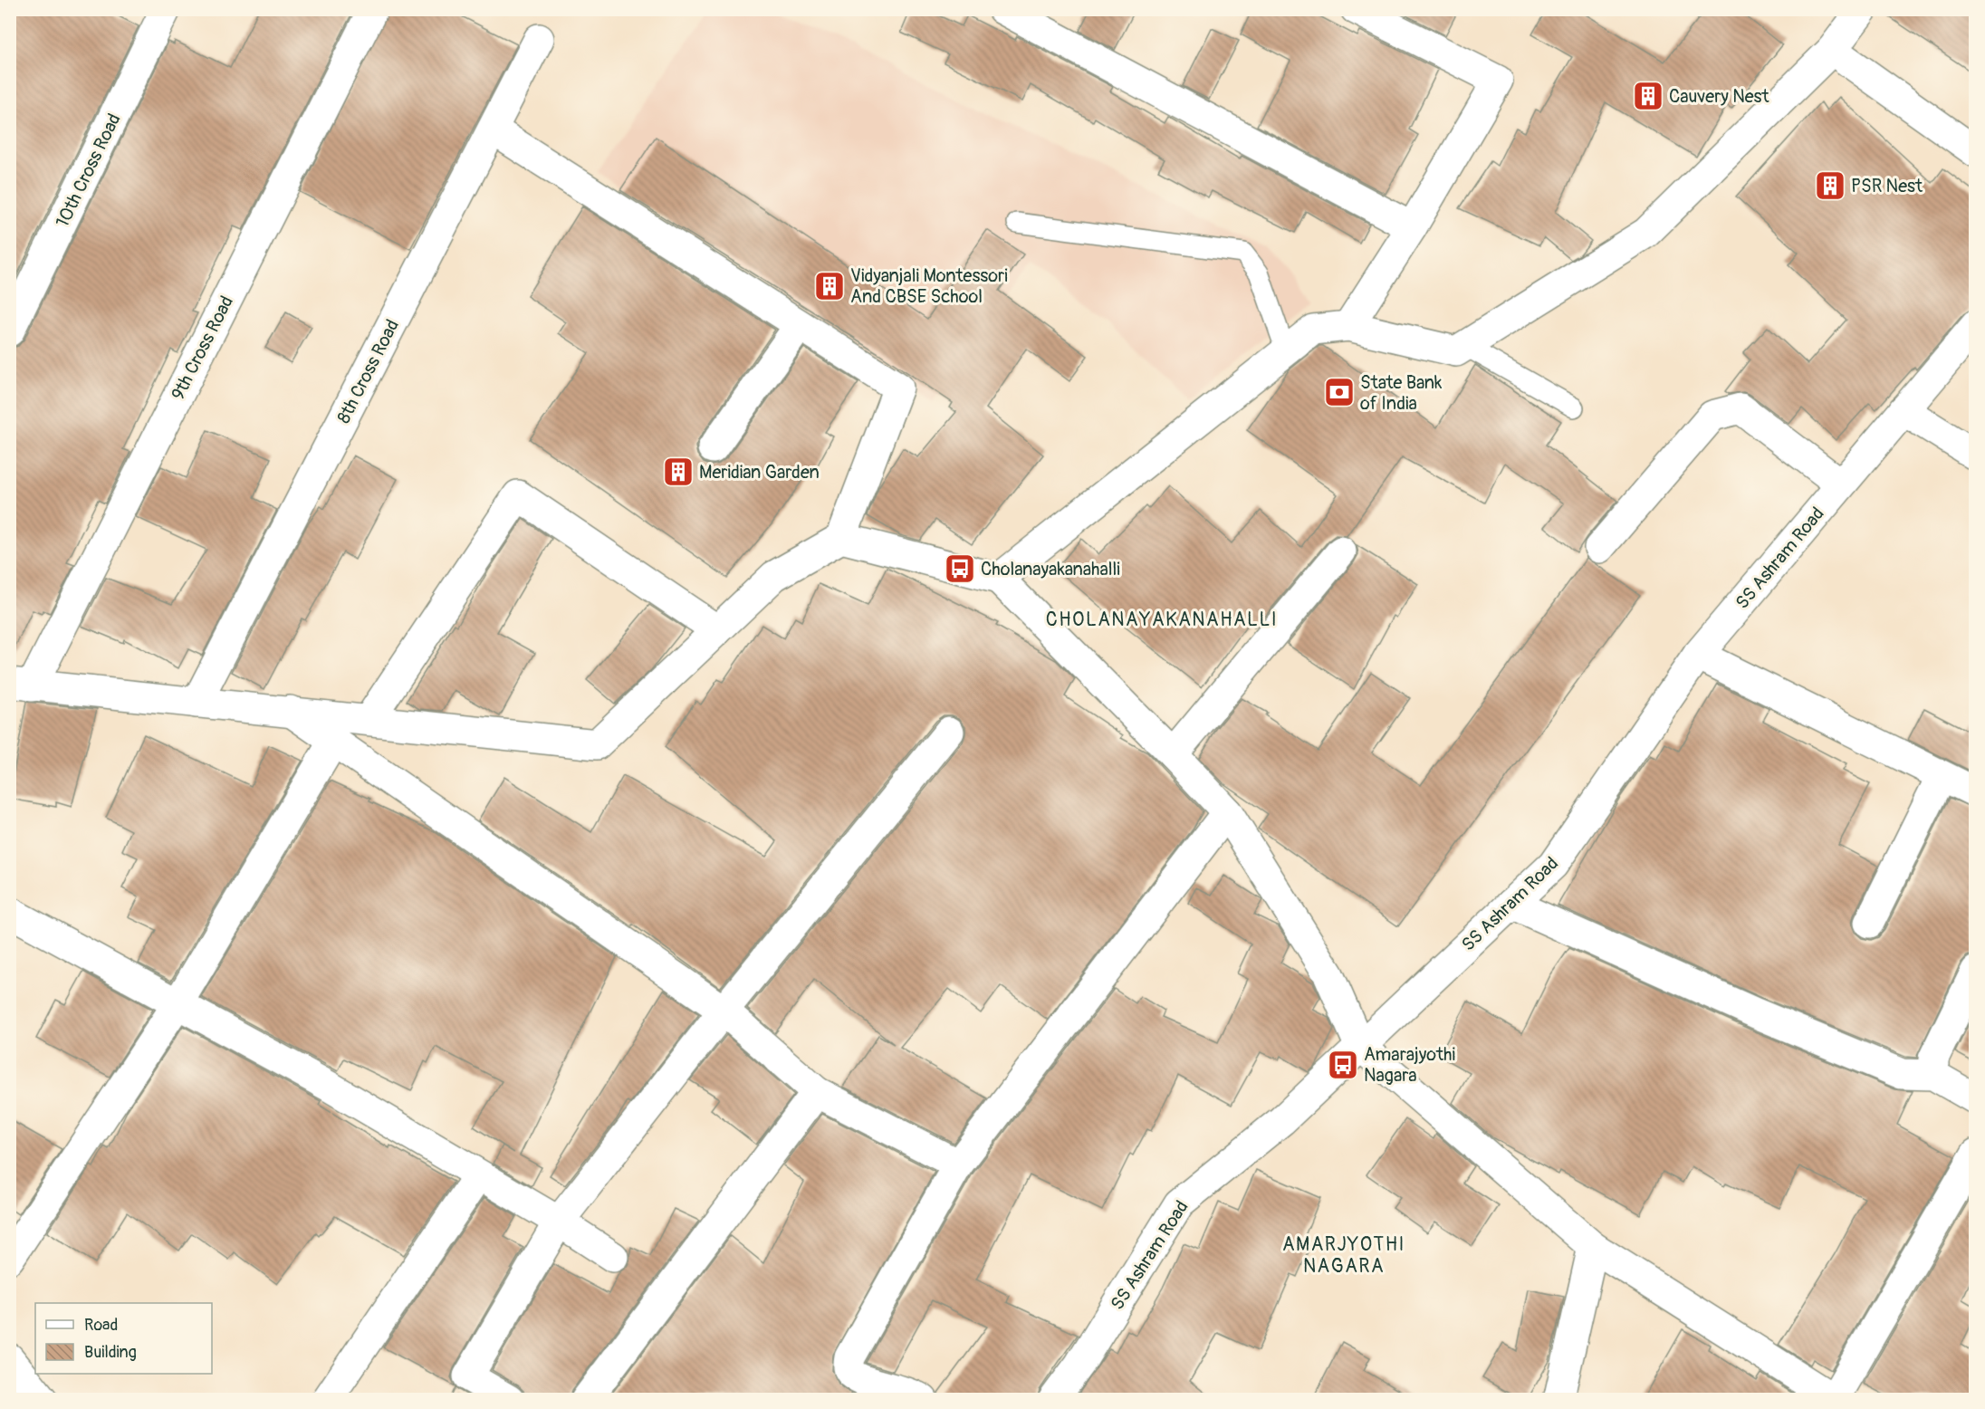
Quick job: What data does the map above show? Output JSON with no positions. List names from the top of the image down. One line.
{"streets":{"street":["10th Cross Road","9th Cross Road","8th Cross Road","SS Ashram Road"]},"districts":["CHOLANAYAKANAHALLI","AMARJYOTHI NAGARA"],"places":{"building":["Cauvery Nest","PSR Nest","Vidyanjali Montessori And CBSE School","Meridian Garden"],"bank":["State Bank of India"],"bus stop":["Cholanayakanahalli","Amarajyothi Nagara"]},"legend":["Road","Building"]}
